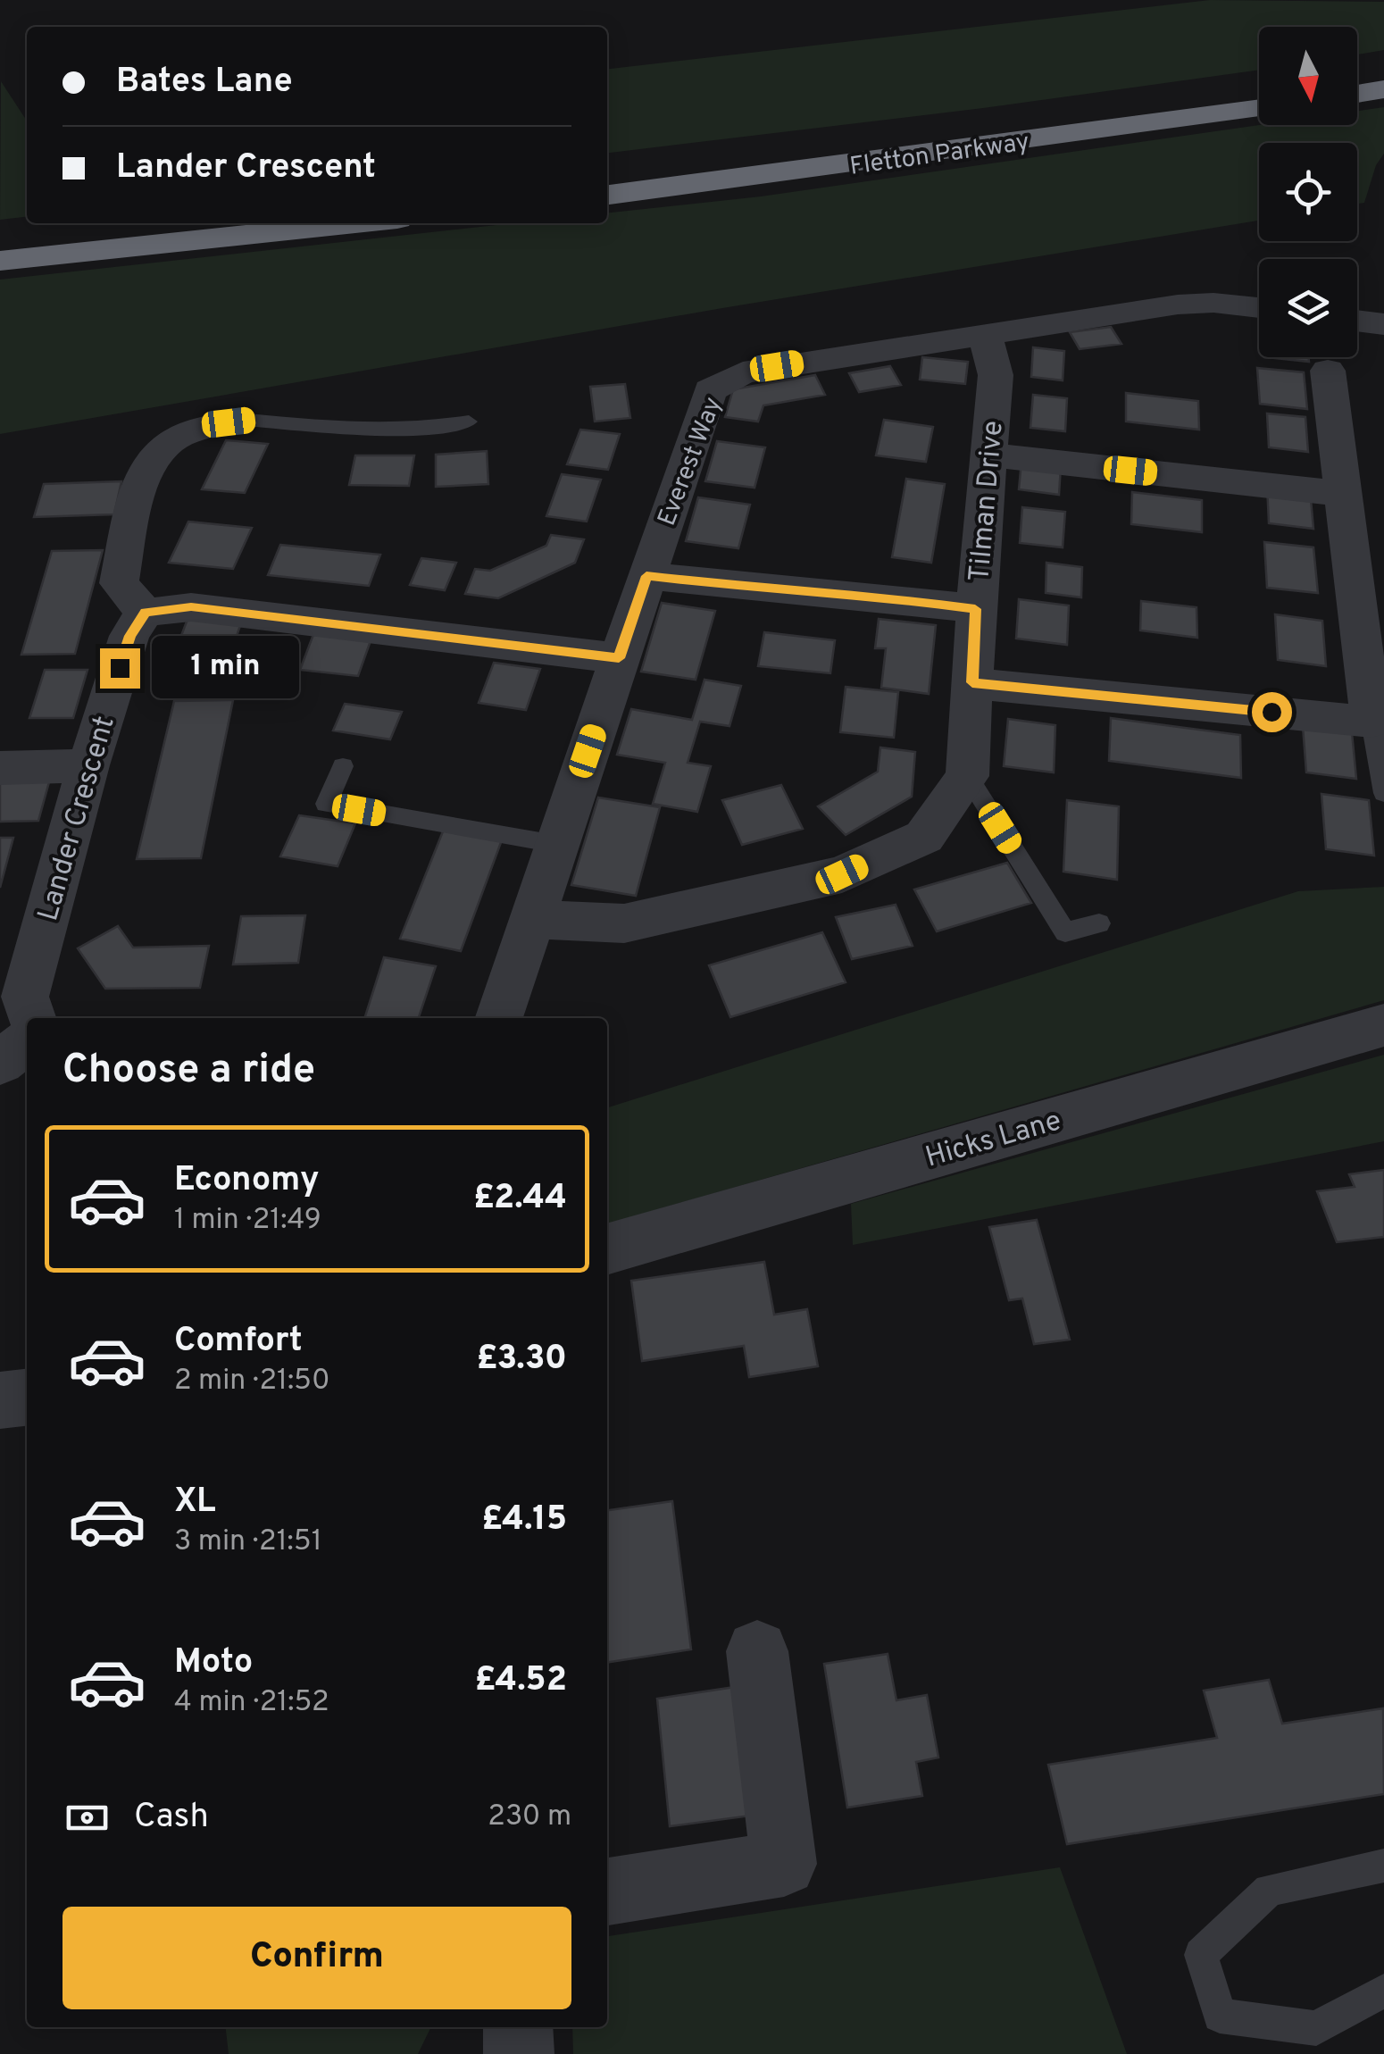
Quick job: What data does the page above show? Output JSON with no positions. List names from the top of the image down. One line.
{"streets":{"highway":["Fletton Parkway"],"street":["Everest Way","Tilman Drive","Lander Crescent","Hicks Lane"]},"crossings":[["Everest Way","Tilman Drive"]],"north":"bottom","page":{"banner":["Bates Lane","Lander Crescent"],"bubble":"1 min","heading":"Choose a ride","list":[{"name":"Economy","note":"1 min · 21:49","value":"£2.44"},{"name":"Comfort","note":"2 min · 21:50","value":"£3.30"},{"name":"XL","note":"3 min · 21:51","value":"£4.15"},{"name":"Moto","note":"4 min · 21:52","value":"£4.52"}],"pay":["Cash","230 m"],"buttons":"Confirm"}}
